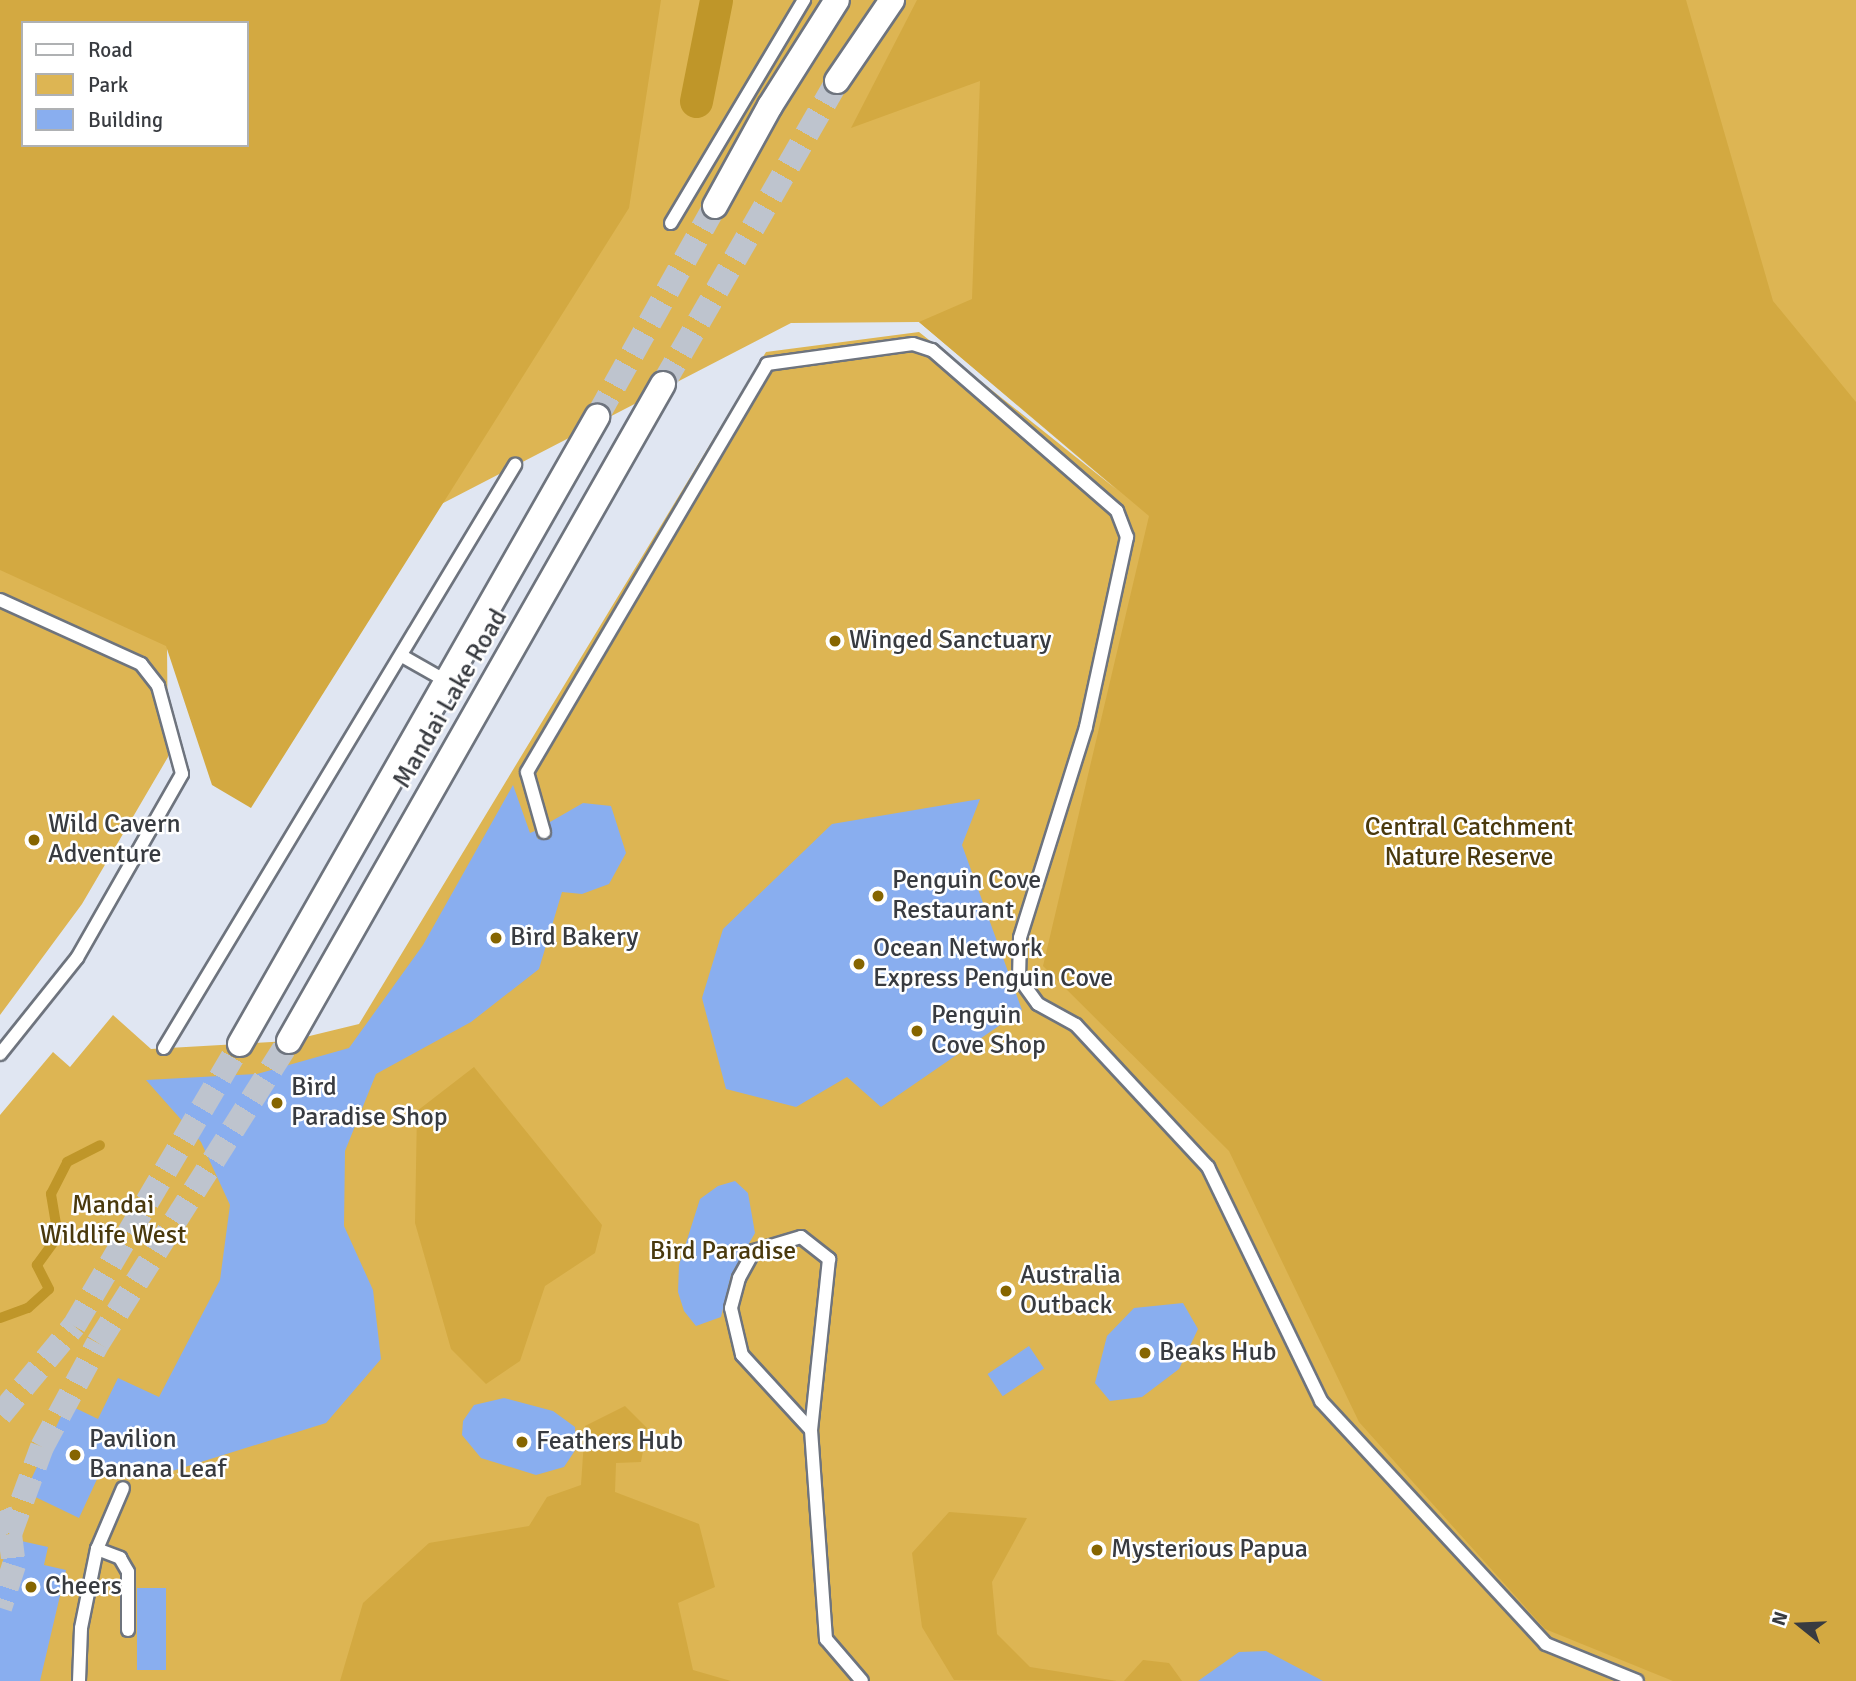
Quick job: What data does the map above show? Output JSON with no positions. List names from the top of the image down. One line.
{"streets":{"street":["Mandai Lake Road"]},"parks":["Central Catchment Nature Reserve","Mandai Wildlife West","Bird Paradise"],"places":["Winged Sanctuary","Wild Cavern Adventure","Penguin Cove Restaurant","Bird Bakery","Ocean Network Express Penguin Cove","Penguin Cove Shop","Bird Paradise Shop","Australia Outback","Beaks Hub","Feathers Hub","Pavilion Banana Leaf","Mysterious Papua","Cheers"],"legend":["Road","Park","Building"],"north":"left"}
